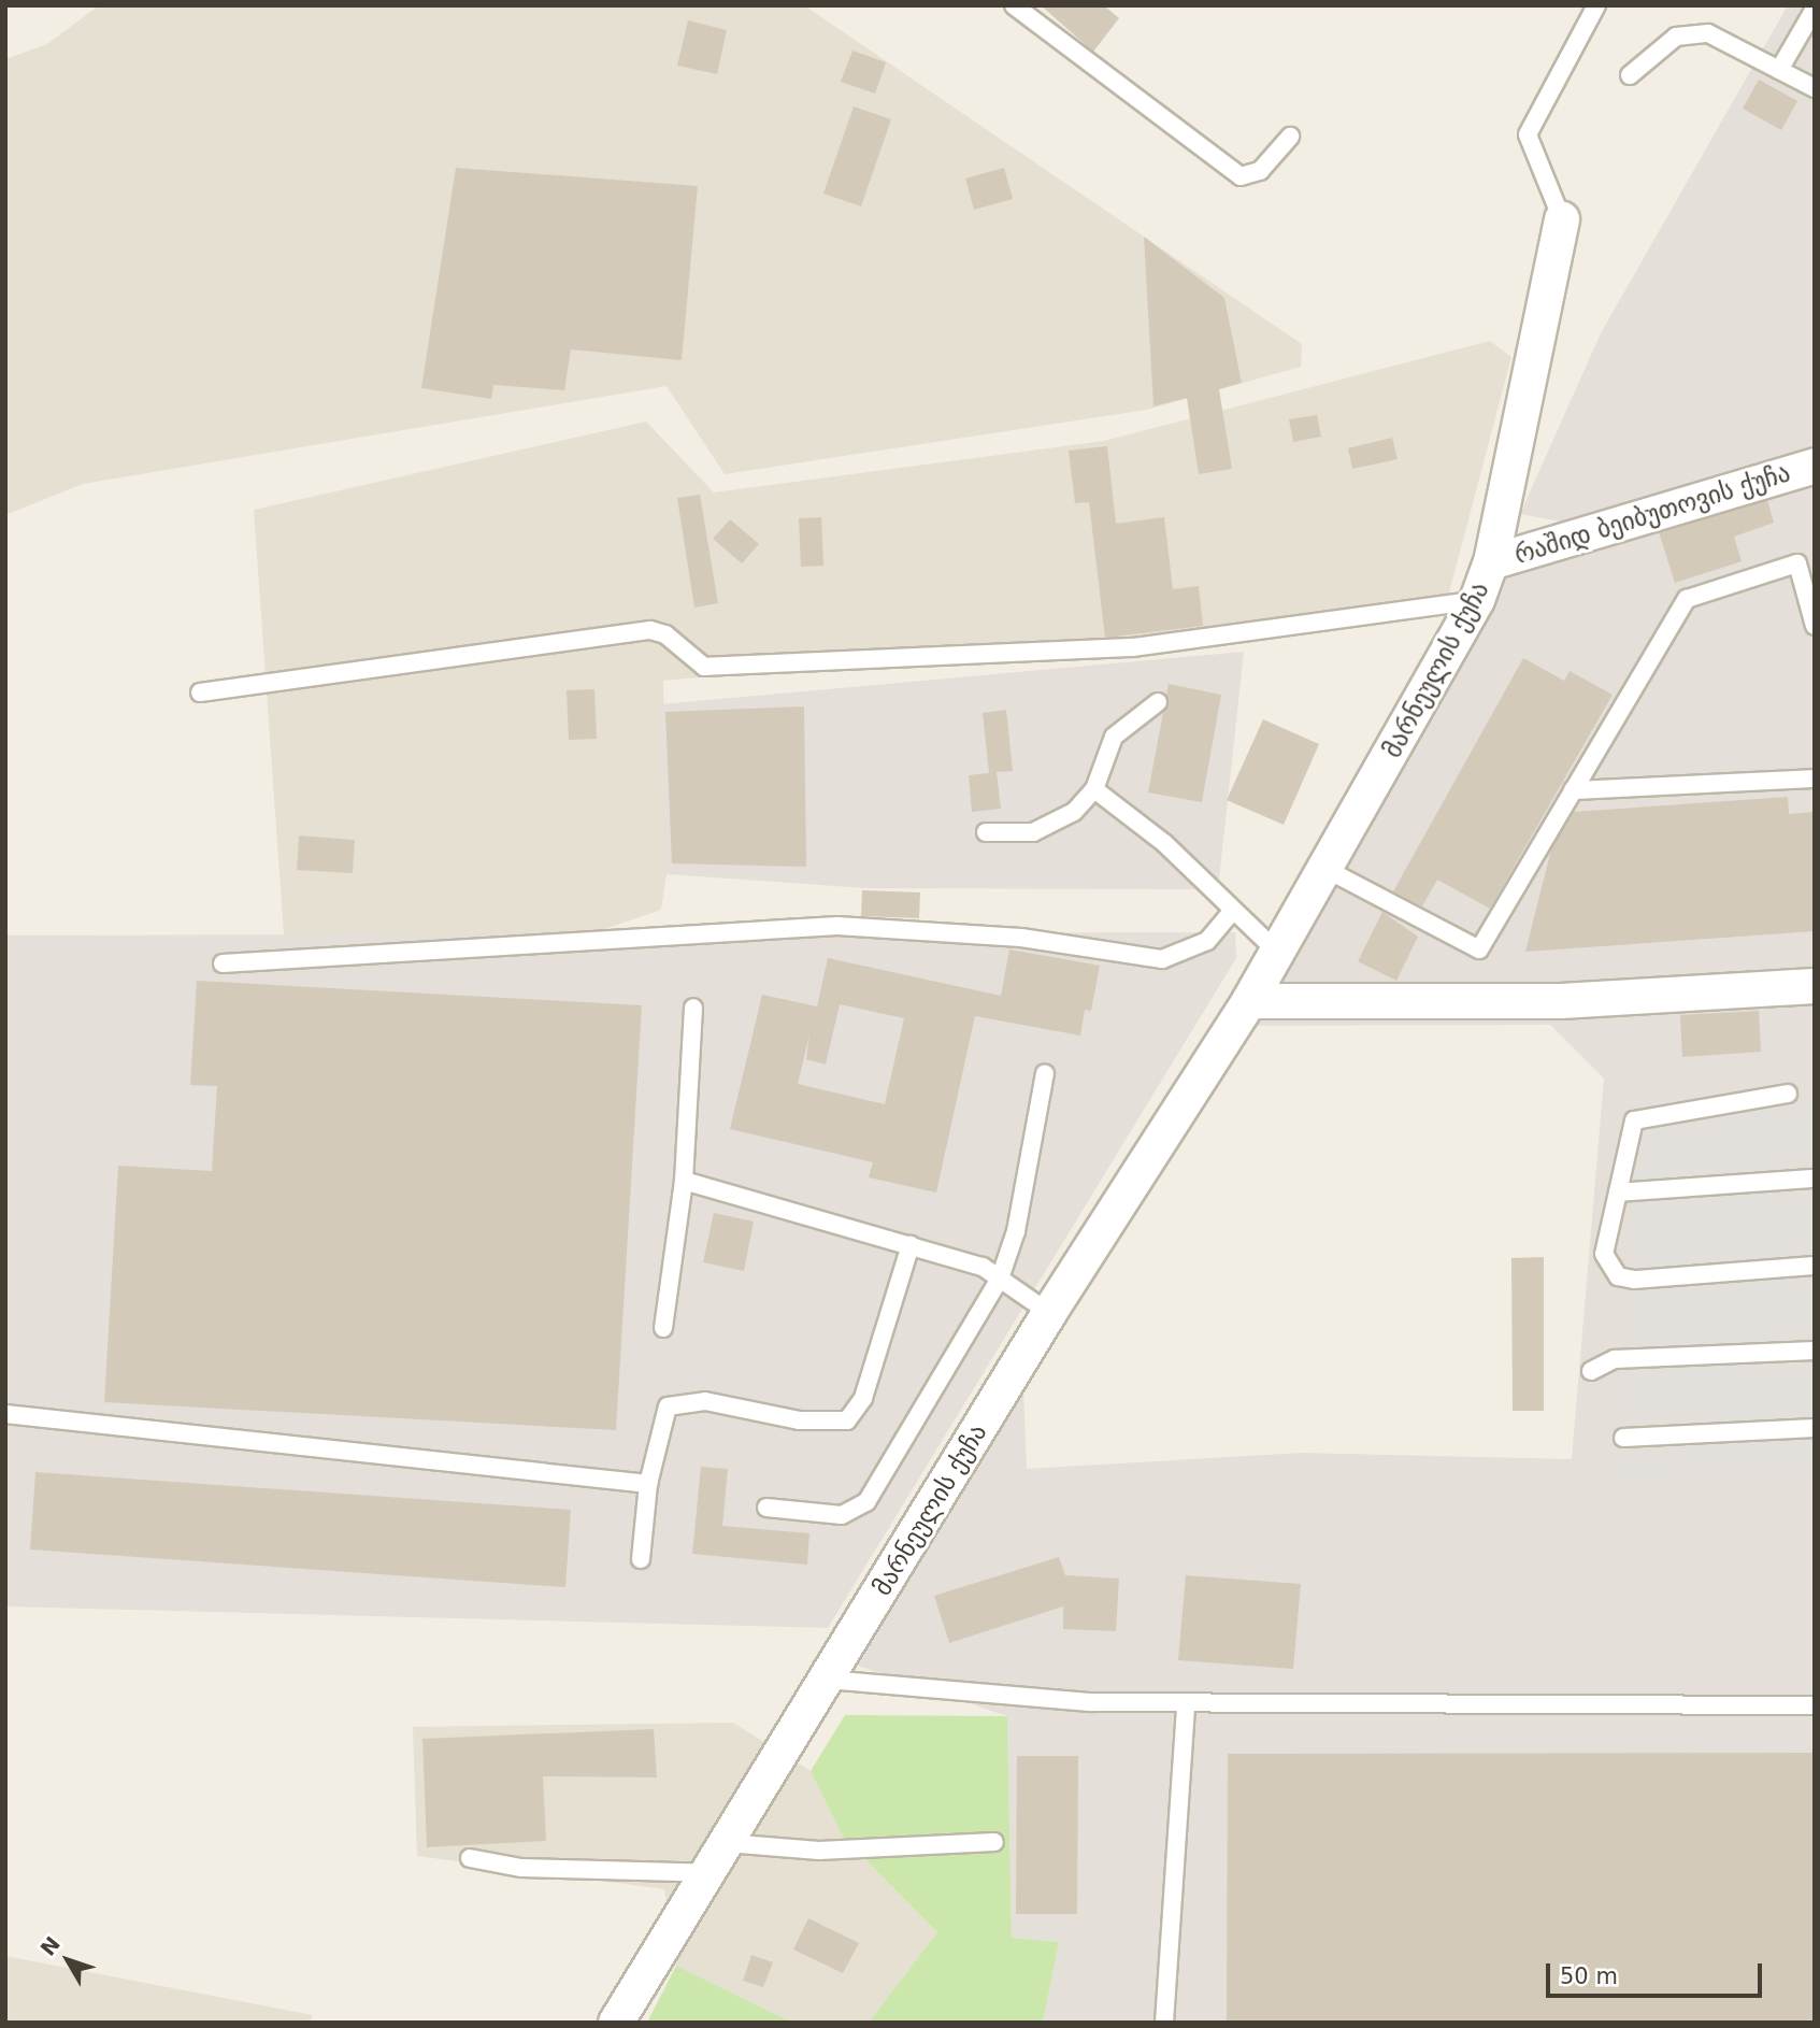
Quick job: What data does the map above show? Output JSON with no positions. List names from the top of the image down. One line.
{"streets":{"street":["რაშიდ ბეიბუთოვის ქუჩა","მარნეულის ქუჩა"]},"crossings":[["რაშიდ ბეიბუთოვის ქუჩა","მარნეულის ქუჩა"]],"scale_bar":"50 m","north":"top left"}
